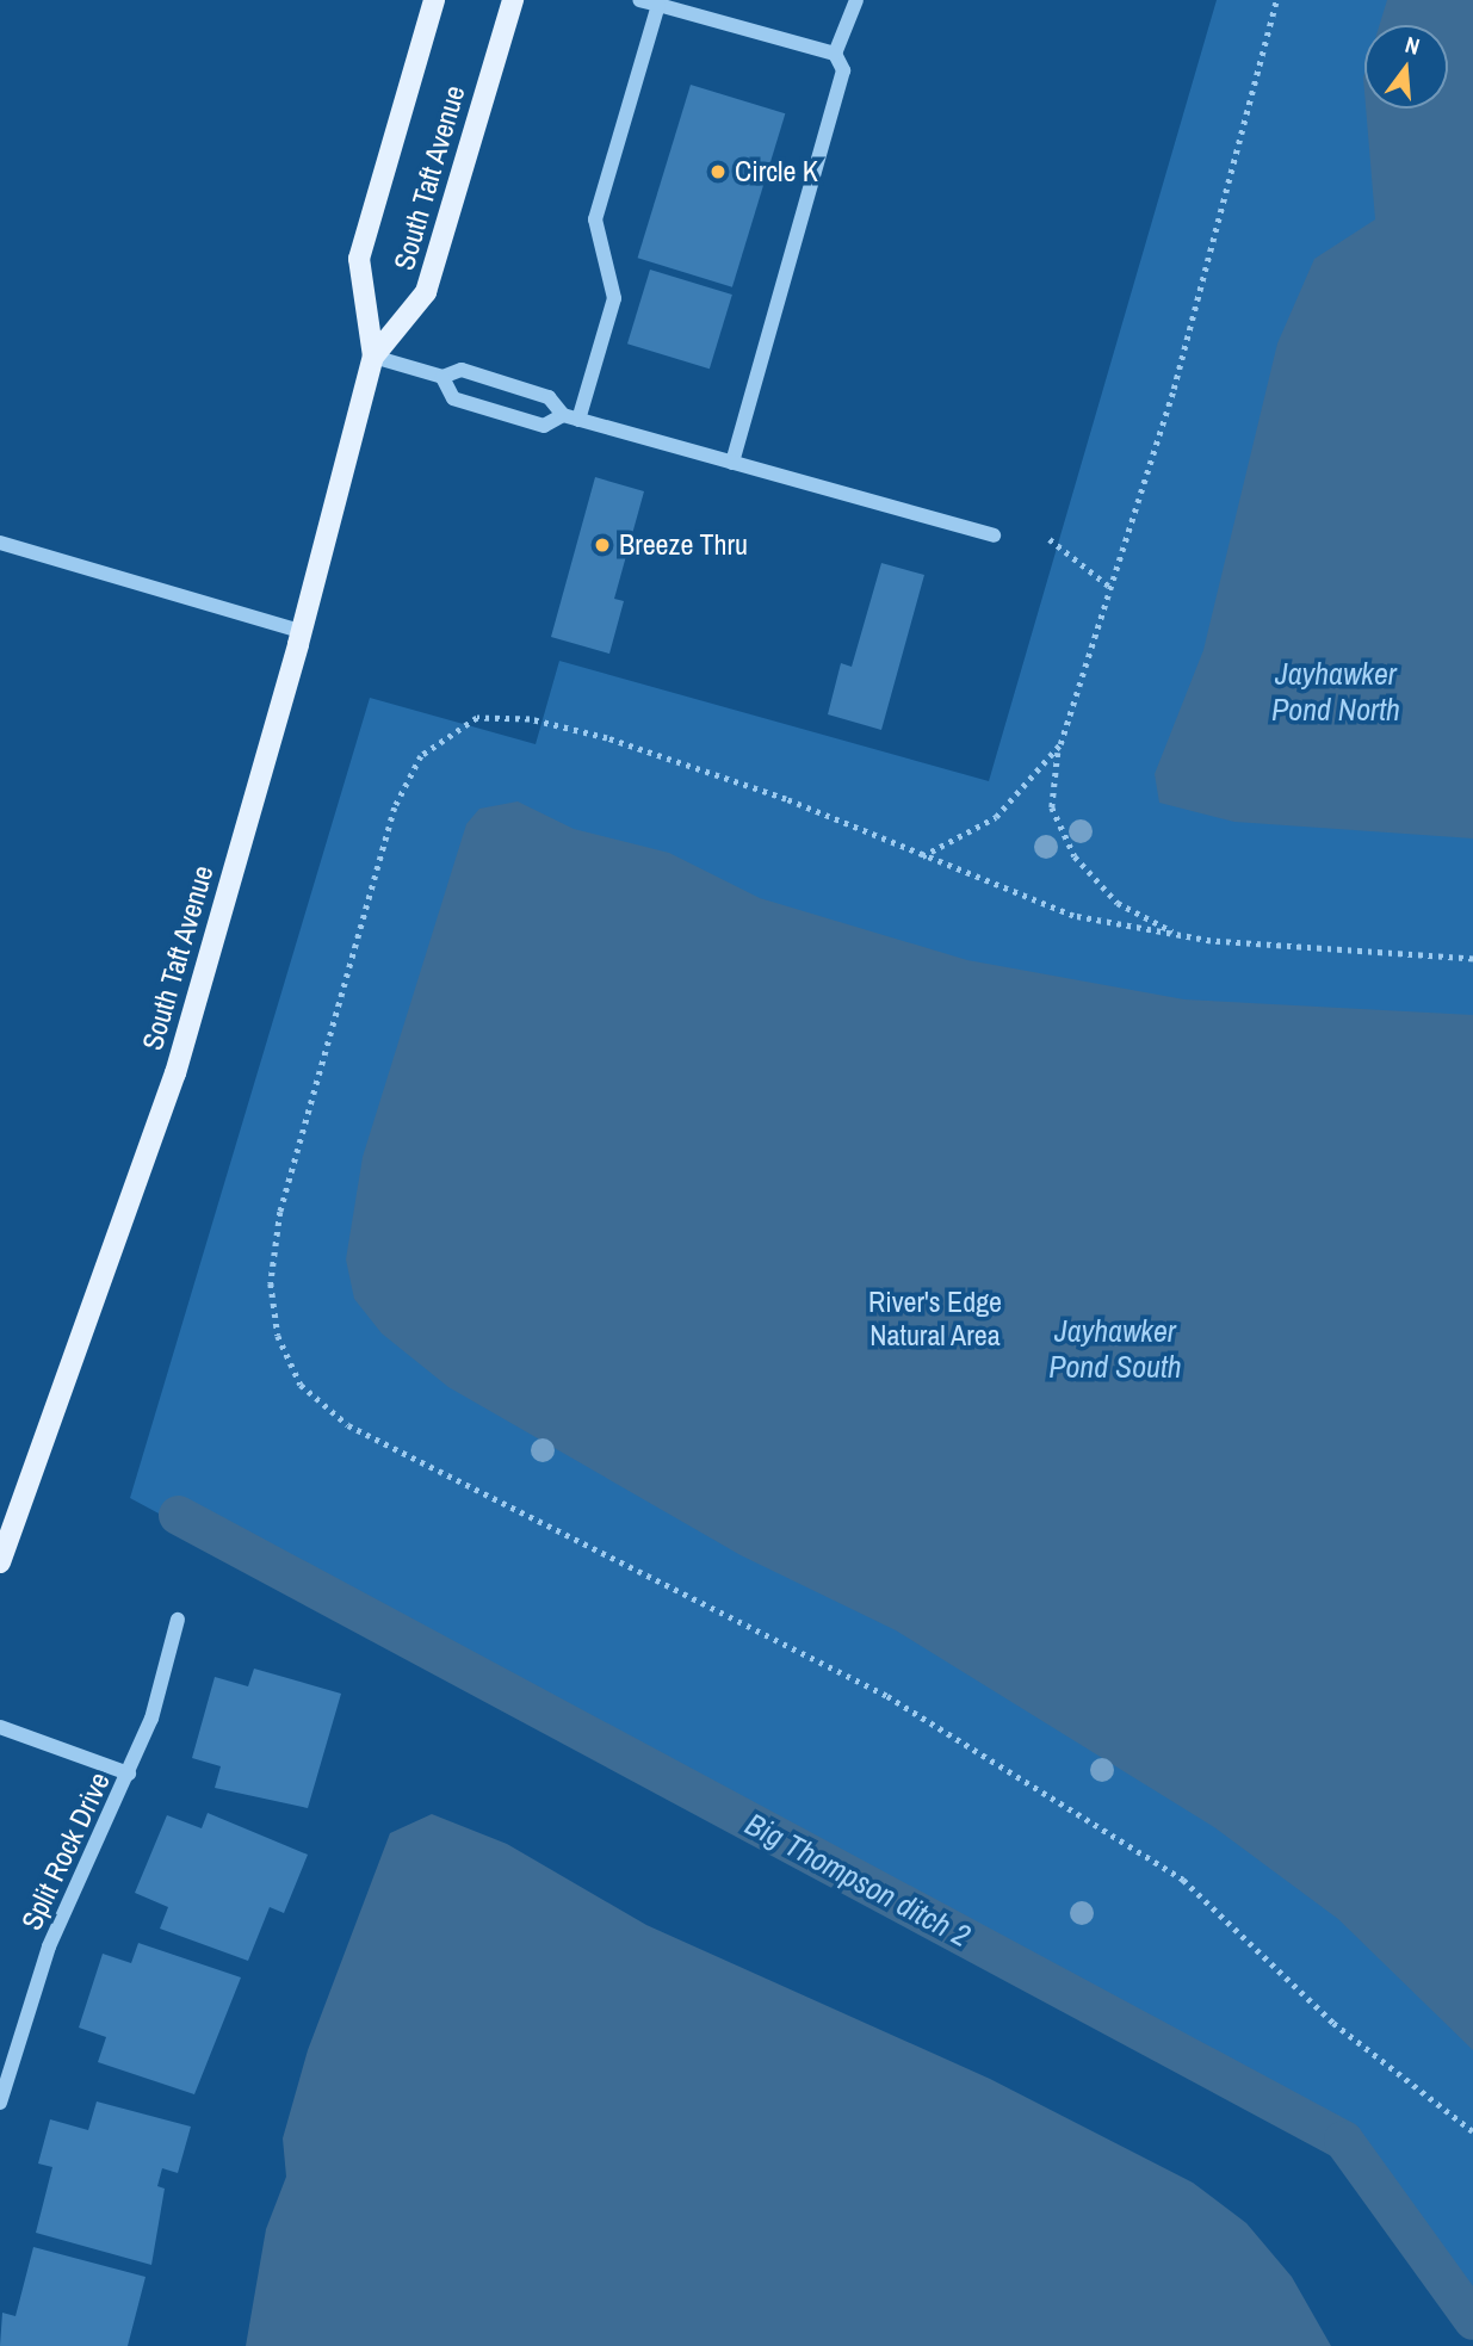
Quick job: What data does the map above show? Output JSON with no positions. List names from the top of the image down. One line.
{"streets":{"main road":["South Taft Avenue"],"street":["Split Rock Drive"]},"water":["Jayhawker Pond North","Jayhawker Pond South","Big Thompson ditch 2"],"parks":["River's Edge Natural Area"],"places":["Circle K","Breeze Thru"],"north":"top"}
